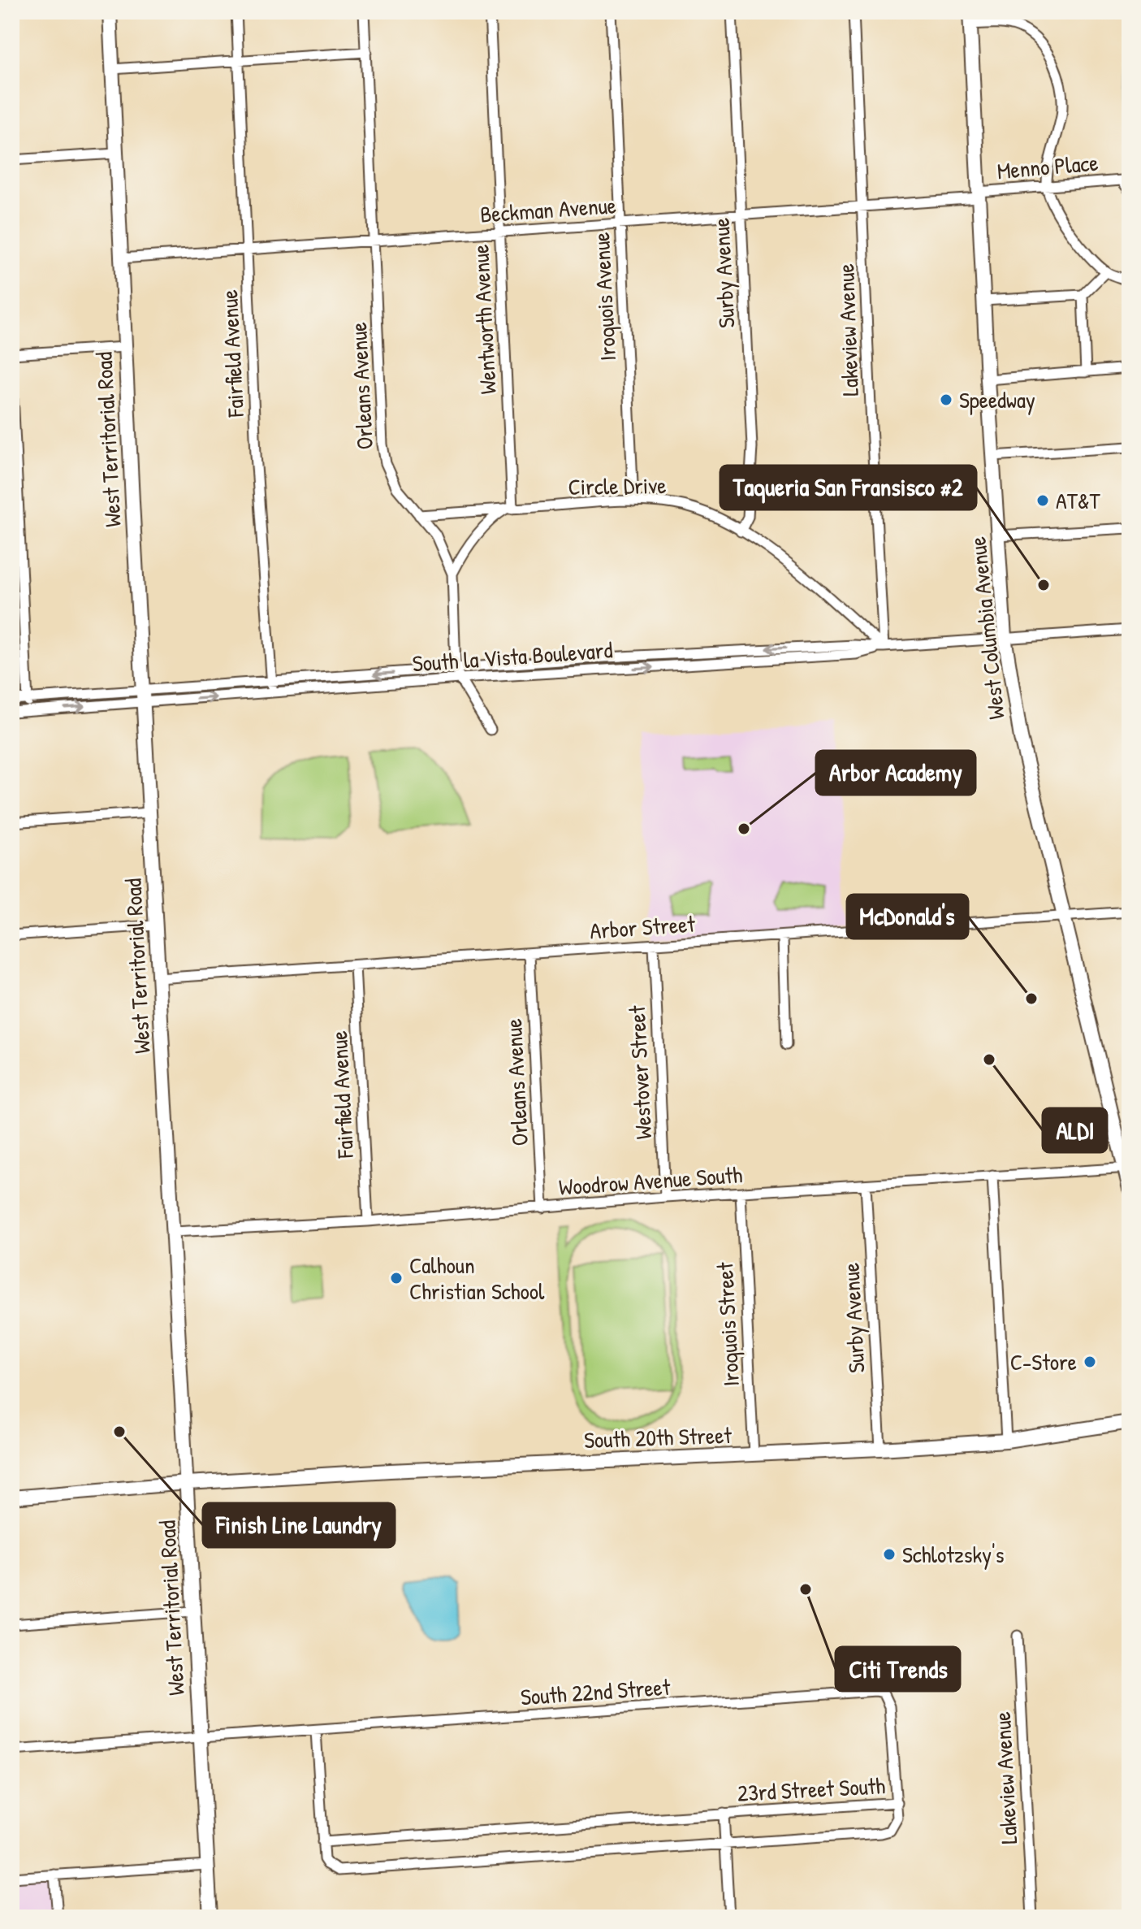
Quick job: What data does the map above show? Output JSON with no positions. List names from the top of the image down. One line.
{"streets":{"main road":["West Territorial Road","West Columbia Avenue","South 20th Street"],"street":["Menno Place","Beckman Avenue","Surby Avenue","Iroquois Avenue","Wentworth Avenue","Lakeview Avenue","Fairfield Avenue","Orleans Avenue","Circle Drive","South la Vista Boulevard","Arbor Street","Westover Street","Woodrow Avenue South","Iroquois Street","South 22nd Street","23rd Street South"]},"crossings":[["Menno Place","Beckman Avenue"],["Menno Place","West Columbia Avenue"],["Beckman Avenue","Surby Avenue"],["Beckman Avenue","Iroquois Avenue"],["Beckman Avenue","Wentworth Avenue"],["Beckman Avenue","Lakeview Avenue"],["Beckman Avenue","Fairfield Avenue"],["Beckman Avenue","Orleans Avenue"],["Beckman Avenue","West Territorial Road"],["Beckman Avenue","West Columbia Avenue"],["Surby Avenue","Circle Drive"],["Surby Avenue","Woodrow Avenue South"],["Surby Avenue","South 20th Street"],["Iroquois Avenue","Circle Drive"],["Wentworth Avenue","Circle Drive"],["Lakeview Avenue","Circle Drive"],["Lakeview Avenue","South la Vista Boulevard"],["Fairfield Avenue","South la Vista Boulevard"],["Fairfield Avenue","Arbor Street"],["Fairfield Avenue","Woodrow Avenue South"],["Orleans Avenue","Circle Drive"],["Orleans Avenue","South la Vista Boulevard"],["Orleans Avenue","Arbor Street"],["Orleans Avenue","Woodrow Avenue South"],["West Territorial Road","South la Vista Boulevard"],["West Territorial Road","Arbor Street"],["West Territorial Road","Woodrow Avenue South"],["West Territorial Road","South 20th Street"],["West Territorial Road","South 22nd Street"],["Circle Drive","South la Vista Boulevard"],["West Columbia Avenue","South la Vista Boulevard"],["West Columbia Avenue","Arbor Street"],["West Columbia Avenue","Woodrow Avenue South"],["Arbor Street","Westover Street"],["Westover Street","Woodrow Avenue South"],["Woodrow Avenue South","Iroquois Street"],["Iroquois Street","South 20th Street"],["South 22nd Street","23rd Street South"]],"places":["Speedway","AT&T","Taqueria San Fransisco #2","Arbor Academy","McDonald's","ALDI","Calhoun Christian School","C-Store","Finish Line Laundry","Schlotzsky's","Citi Trends"]}
